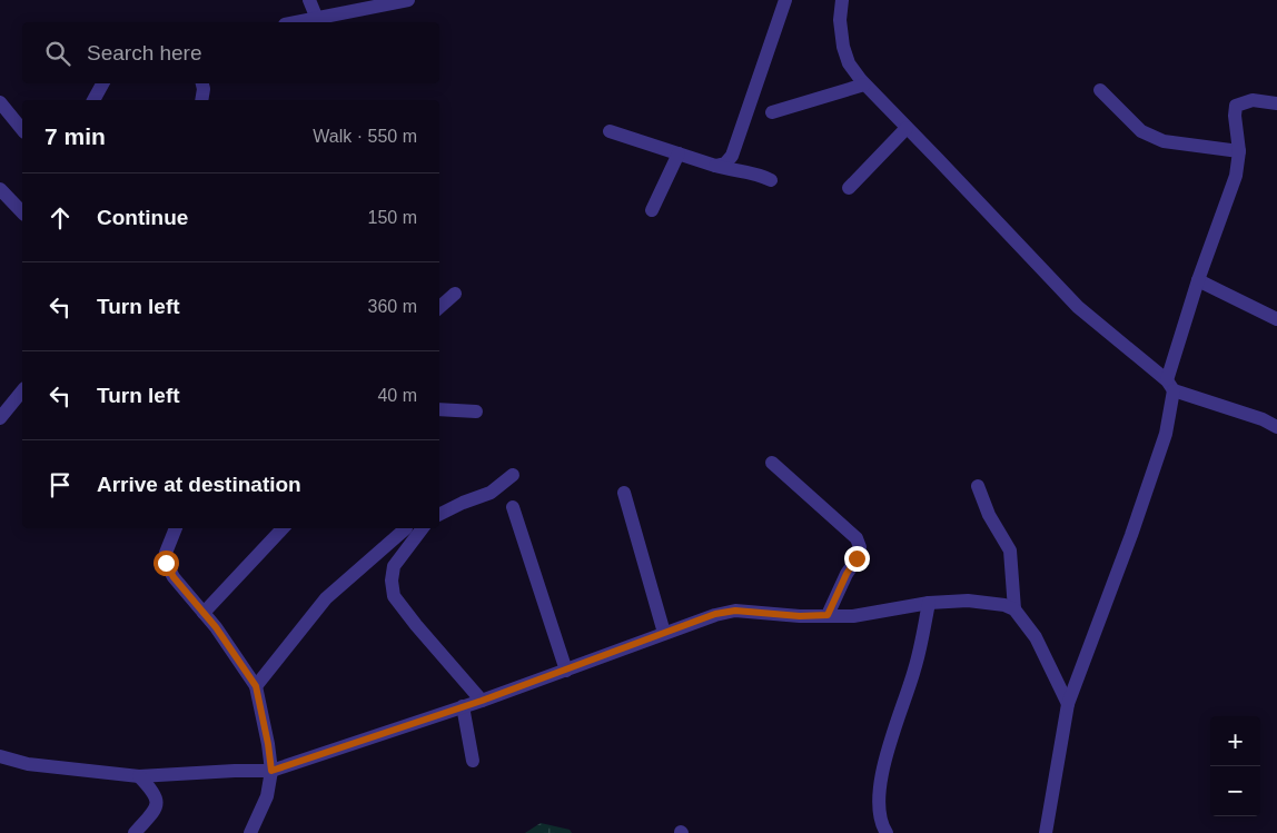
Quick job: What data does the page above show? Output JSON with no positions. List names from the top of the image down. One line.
{"page":{"search":"Search here","heading":["7 min","Walk · 550 m"],"list":[["Continue","150 m"],["Turn left","360 m"],["Turn left","40 m"],"Arrive at destination"],"map_buttons":["+","−"]}}
